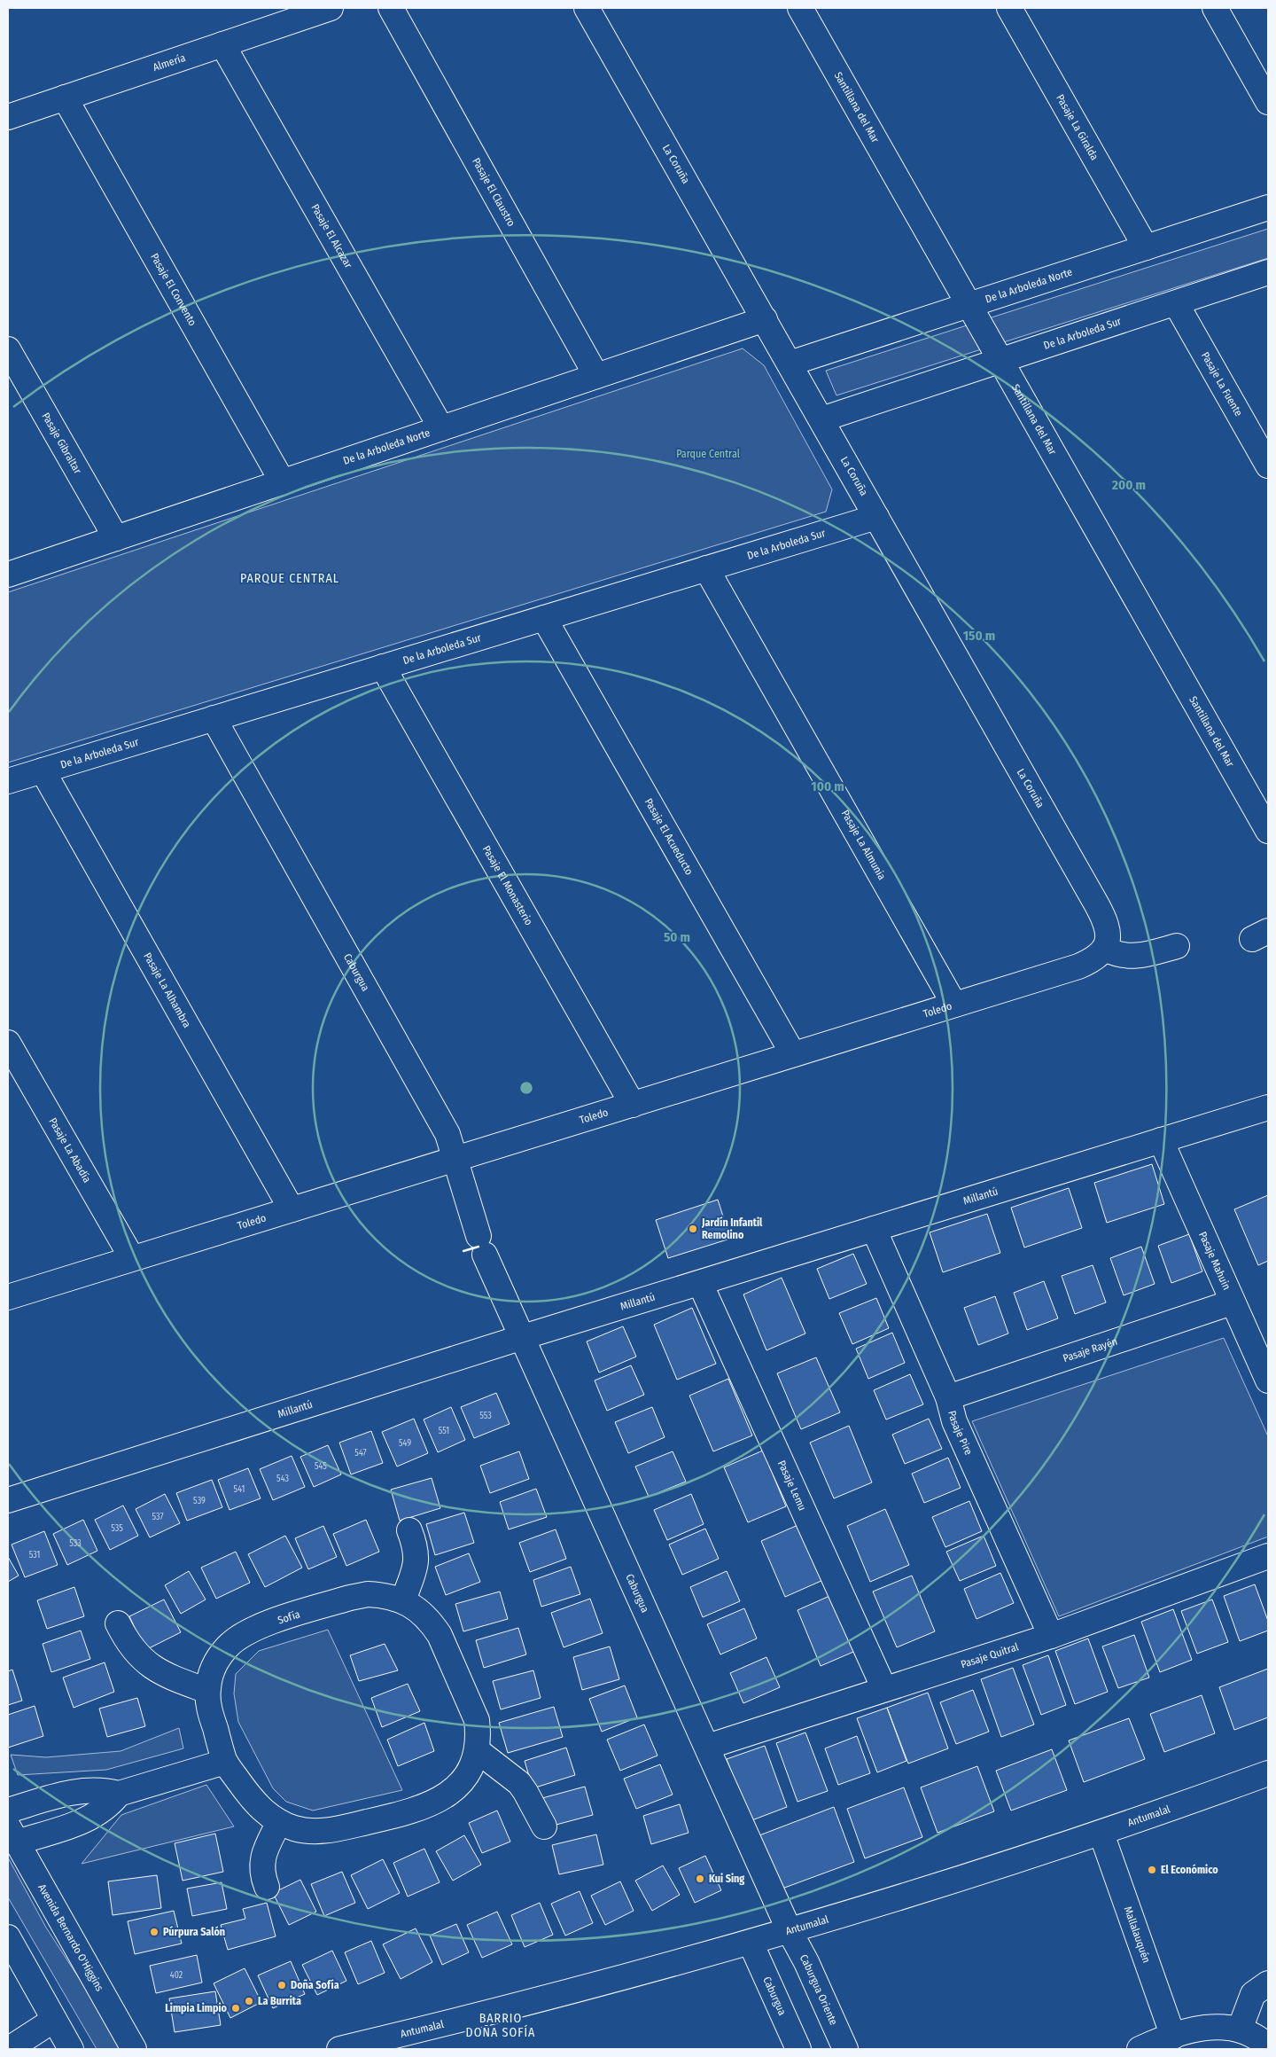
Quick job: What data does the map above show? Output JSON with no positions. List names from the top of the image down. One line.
{"streets":{"street":["Almería","Santillana del Mar","Pasaje La Giralda","La Coruña","Pasaje El Claustro","Pasaje El Alcazar","De la Arboleda Norte","Pasaje El Convento","De la Arboleda Sur","Pasaje La Fuente","Pasaje Gibraltar","Pasaje El Acueducto","Pasaje La Almunia","Pasaje El Monasterio","Caburgua","Pasaje La Alhambra","Toledo","Pasaje La Abadía","Millantú","Pasaje Mahuin","Pasaje Rayén","Pasaje Pire","Pasaje Lemu","Sofía","Pasaje Quitral","Antumalal","Mallalauquén","Avenida Bernardo O'Higgins","Caburgua Oriente"]},"crossings":[["Almería","Pasaje El Alcazar"],["Almería","Pasaje El Convento"],["Santillana del Mar","De la Arboleda Norte"],["Santillana del Mar","De la Arboleda Sur"],["Pasaje La Giralda","De la Arboleda Norte"],["La Coruña","De la Arboleda Norte"],["La Coruña","De la Arboleda Sur"],["La Coruña","Toledo"],["Pasaje El Claustro","De la Arboleda Norte"],["Pasaje El Alcazar","De la Arboleda Norte"],["De la Arboleda Norte","Pasaje El Convento"],["De la Arboleda Norte","Pasaje Gibraltar"],["De la Arboleda Sur","Pasaje La Fuente"],["De la Arboleda Sur","Pasaje El Acueducto"],["De la Arboleda Sur","Pasaje La Almunia"],["De la Arboleda Sur","Pasaje El Monasterio"],["De la Arboleda Sur","Caburgua"],["De la Arboleda Sur","Pasaje La Alhambra"],["Pasaje El Acueducto","Toledo"],["Pasaje La Almunia","Toledo"],["Pasaje El Monasterio","Toledo"],["Caburgua","Toledo"],["Caburgua","Millantú"],["Caburgua","Pasaje Quitral"],["Caburgua","Antumalal"],["Caburgua","Caburgua Oriente"],["Pasaje La Alhambra","Toledo"],["Toledo","Pasaje La Abadía"],["Millantú","Pasaje Mahuin"],["Millantú","Pasaje Pire"],["Millantú","Pasaje Lemu"],["Pasaje Mahuin","Pasaje Rayén"],["Pasaje Rayén","Pasaje Pire"],["Pasaje Pire","Pasaje Quitral"],["Pasaje Lemu","Pasaje Quitral"],["Antumalal","Mallalauquén"],["Antumalal","Caburgua Oriente"]],"districts":["PARQUE CENTRAL","BARRIO DOÑA SOFÍA"],"parks":["Parque Central"],"places":["Jardín Infantil Remolino","El Económico","Kui Sing","Púrpura Salón","Doña Sofía","La Burrita","Limpia Limpio"],"house_numbers":["553","551","549","547","545","543","541","539","537","535","533","531","402"],"rings":["200 m","150 m","100 m","50 m"]}
